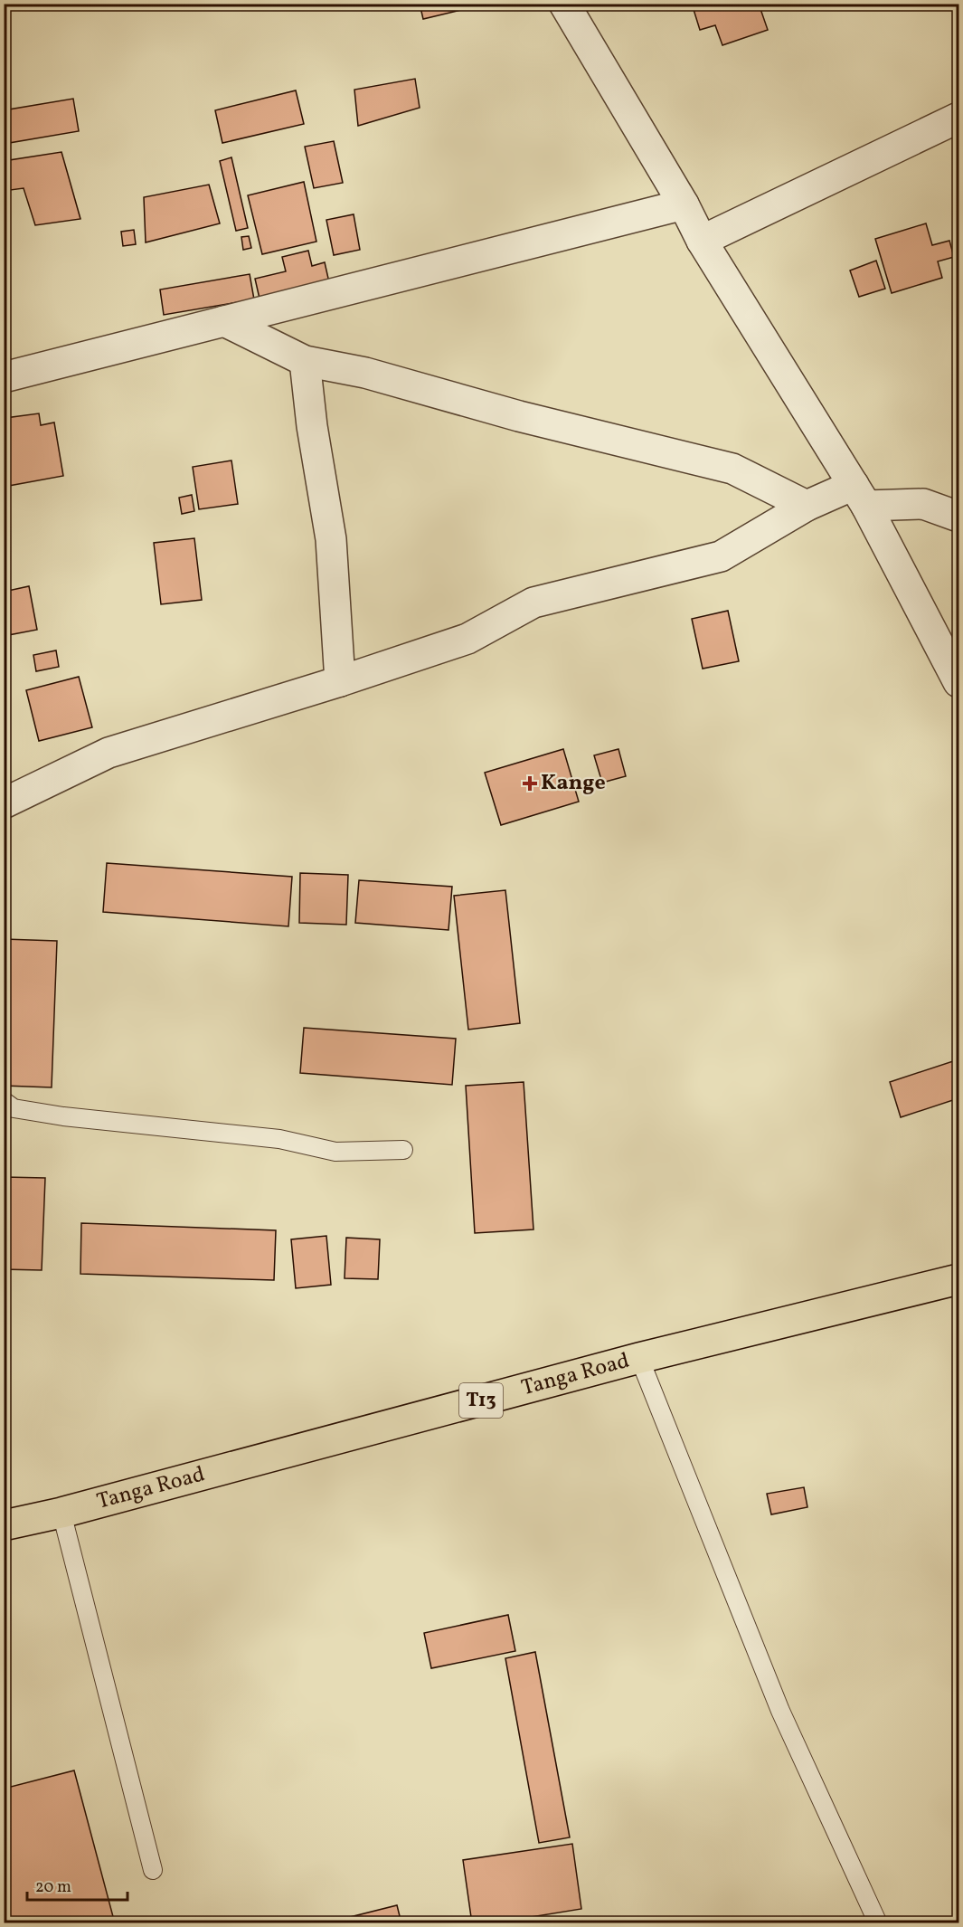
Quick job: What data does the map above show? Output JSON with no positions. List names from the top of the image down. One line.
{"streets":{"highway":["Tanga Road","T13"]},"places":{"health":["Kange"]},"scale_bar":"20 m"}
